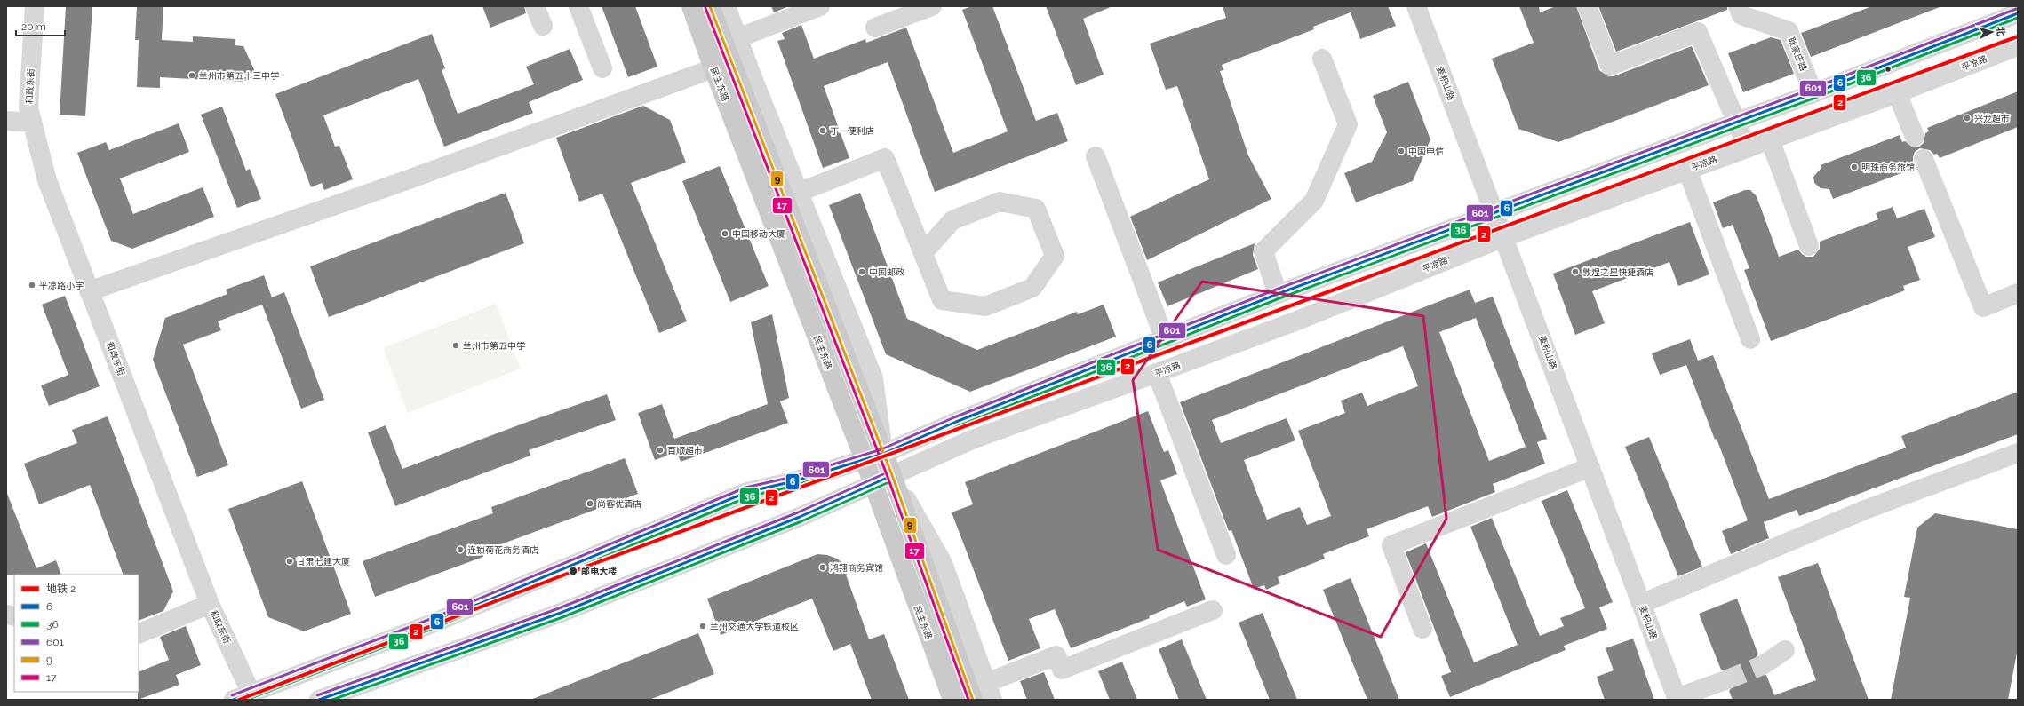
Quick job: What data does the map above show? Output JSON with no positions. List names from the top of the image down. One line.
{"streets":{"main road":["民主东路"],"street":["耿家庄路","平凉路","麦积山路","和政东街"]},"crossings":[["平凉路","麦积山路"],["平凉路","民主东路"]],"places":["兰州市第五十三中学","兴龙超市","丁一便利店","中国电信","明珠商务旅馆","中国移动大厦","中国邮政","敦煌之星快捷酒店","平凉路小学","兰州市第五中学","百顺超市","尚客优酒店","连锁荷花商务酒店","甘肃七建大厦","鸿翔商务宾馆","邮电大楼","兰州交通大学铁道校区"],"lines":["transit line 9","transit line 17","transit line 601","transit line 6","transit line 36","metro line 2"],"legend":["地铁 2","6","36","601","9","17"],"scale_bar":"20 m","north":"right"}
